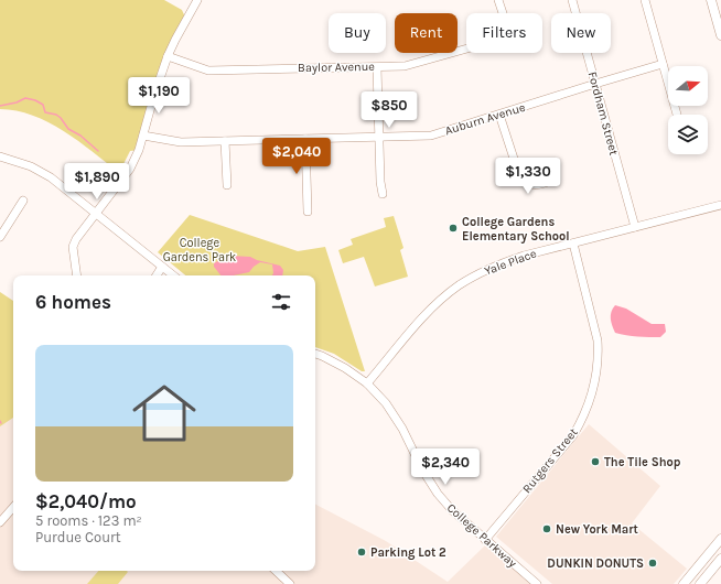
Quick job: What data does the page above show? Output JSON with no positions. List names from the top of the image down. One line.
{"streets":{"street":["Baylor Avenue","Fordham Street","Auburn Avenue","Yale Place","Rutgers Street","College Parkway"]},"crossings":[["Fordham Street","Auburn Avenue"],["Fordham Street","Yale Place"],["Yale Place","Rutgers Street"],["Yale Place","College Parkway"],["Rutgers Street","College Parkway"]],"parks":["College Gardens Park"],"places":["College Gardens Elementary School","The Tile Shop","New York Mart","Parking Lot 2","DUNKIN DONUTS"],"north":"right","page":{"chip":["Buy","Rent","Filters","New"],"price":["$1,190","$850","$2,040","$1,330","$1,890","$2,340"],"heading":"6 homes","list":[{"name":"$2,040/mo","note":"5 rooms · 123 m² · Purdue Court"}]}}
